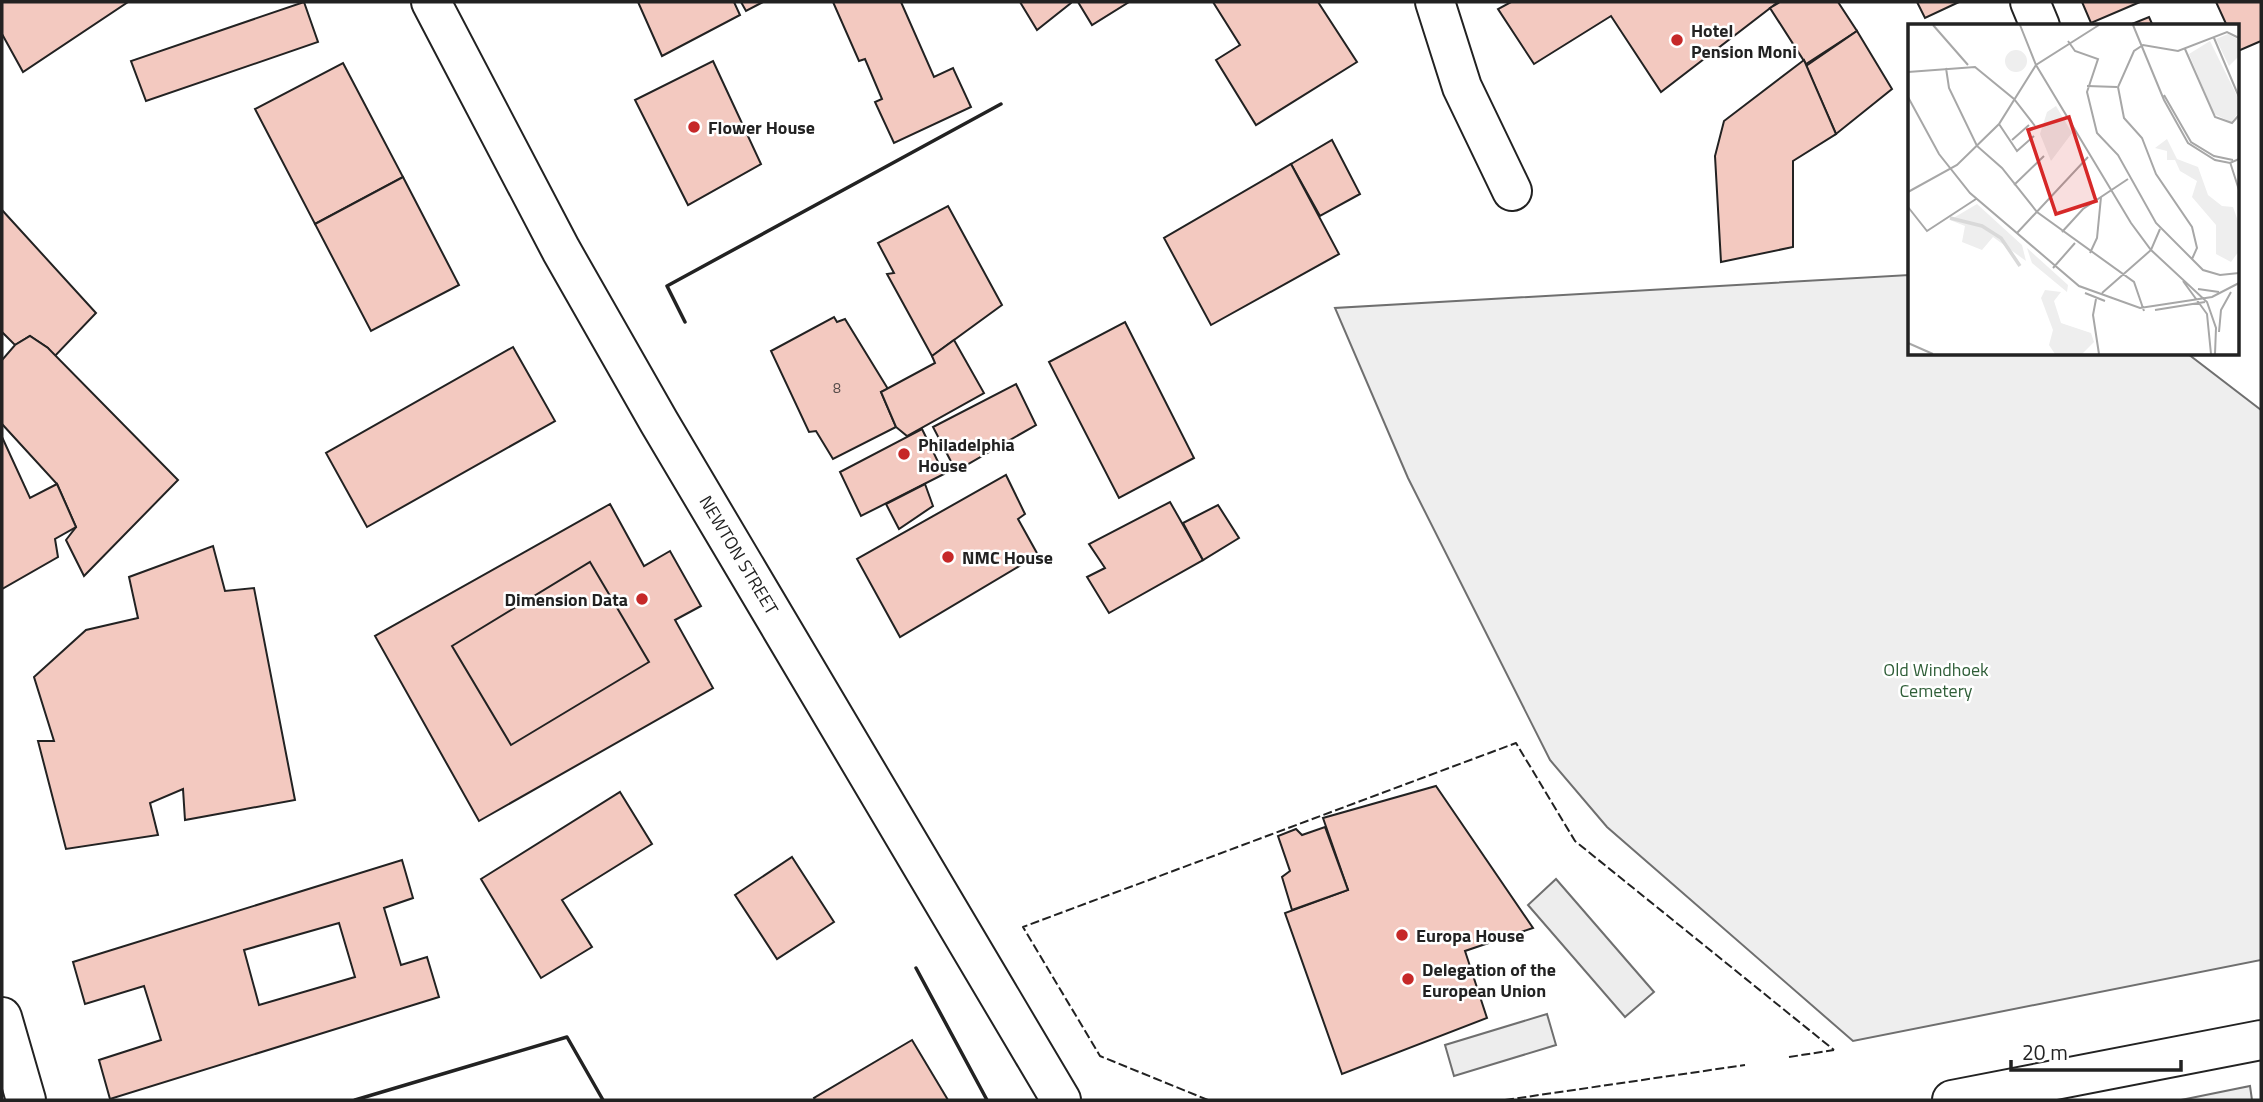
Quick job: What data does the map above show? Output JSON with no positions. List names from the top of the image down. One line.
{"streets":{"street":["NEWTON STREET"]},"parks":["Old Windhoek Cemetery"],"places":["Hotel Pension Moni","Flower House","Philadelphia House","NMC House","Dimension Data","Europa House","Delegation of the European Union"],"house_numbers":["8"],"scale_bar":"20 m"}
